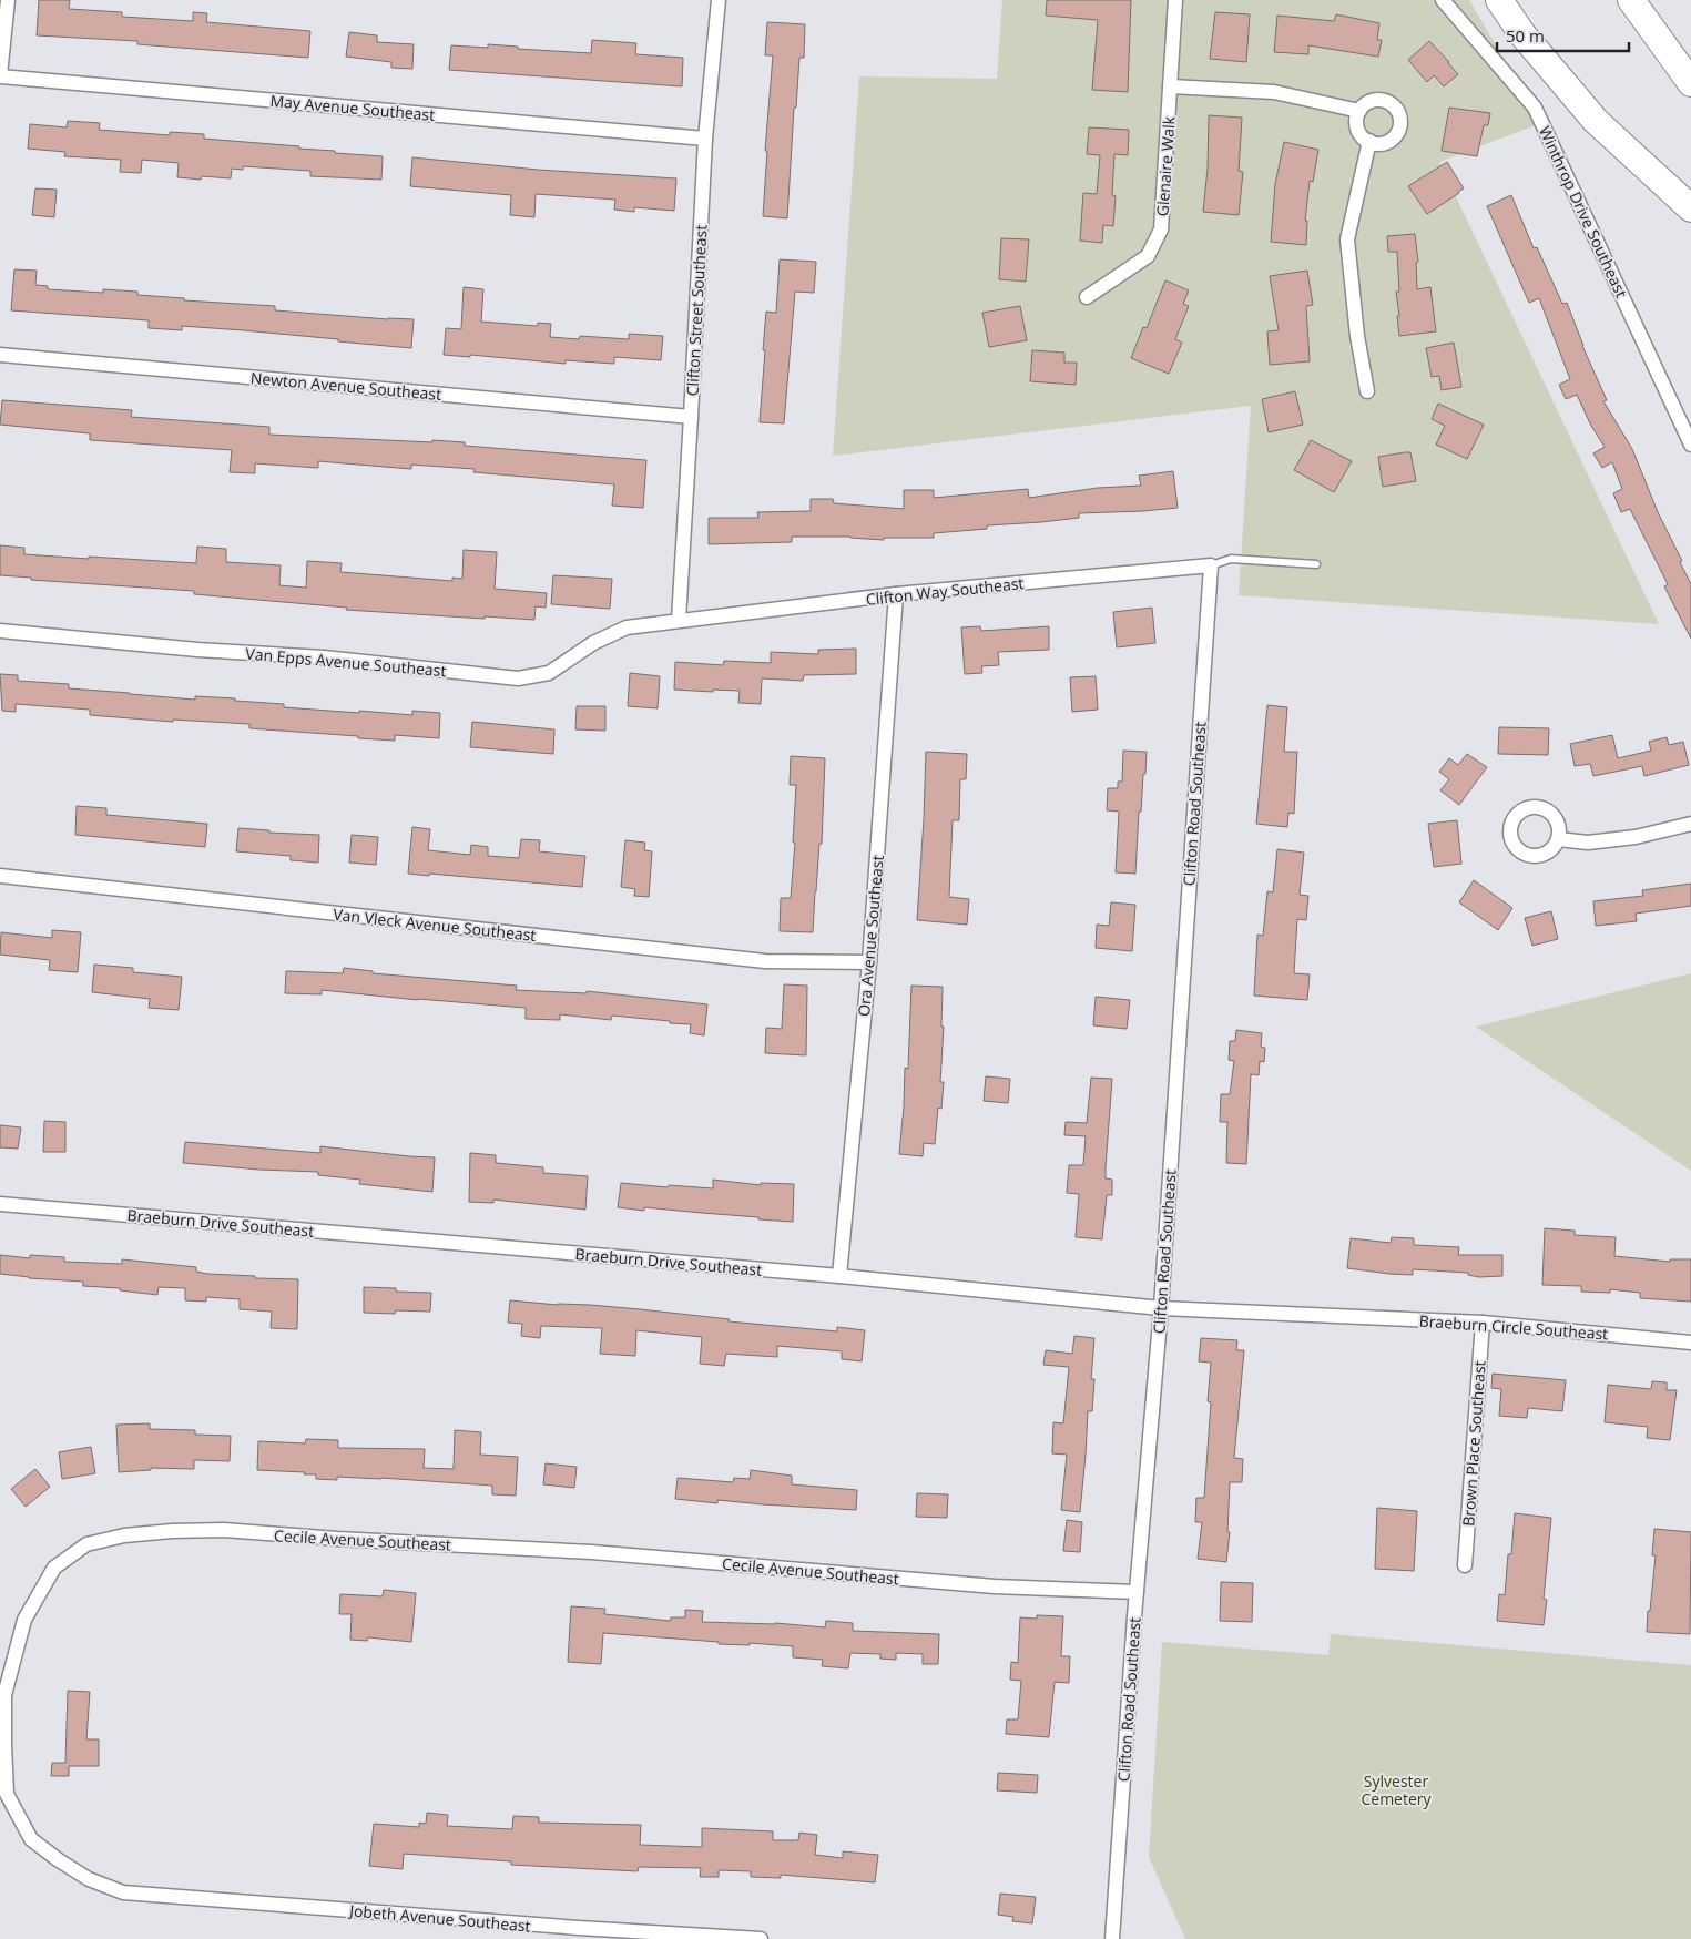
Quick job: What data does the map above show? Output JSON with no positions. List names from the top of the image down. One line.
{"streets":{"street":["May Avenue Southeast","Glenaire Walk","Winthrop Drive Southeast","Clifton Street Southeast","Newton Avenue Southeast","Clifton Way Southeast","Van Epps Avenue Southeast","Clifton Road Southeast","Van Vleck Avenue Southeast","Ora Avenue Southeast","Braeburn Drive Southeast","Braeburn Circle Southeast","Brown Place Southeast","Cecile Avenue Southeast","Jobeth Avenue Southeast"]},"crossings":[["May Avenue Southeast","Clifton Street Southeast"],["Clifton Street Southeast","Newton Avenue Southeast"],["Clifton Street Southeast","Clifton Way Southeast"],["Clifton Street Southeast","Van Epps Avenue Southeast"],["Clifton Way Southeast","Van Epps Avenue Southeast"],["Clifton Way Southeast","Clifton Road Southeast"],["Clifton Way Southeast","Ora Avenue Southeast"],["Clifton Road Southeast","Braeburn Drive Southeast"],["Clifton Road Southeast","Cecile Avenue Southeast"],["Van Vleck Avenue Southeast","Ora Avenue Southeast"],["Ora Avenue Southeast","Braeburn Drive Southeast"],["Braeburn Drive Southeast","Braeburn Circle Southeast"],["Braeburn Circle Southeast","Brown Place Southeast"],["Cecile Avenue Southeast","Jobeth Avenue Southeast"]],"parks":["Sylvester Cemetery"],"scale_bar":"50 m"}
